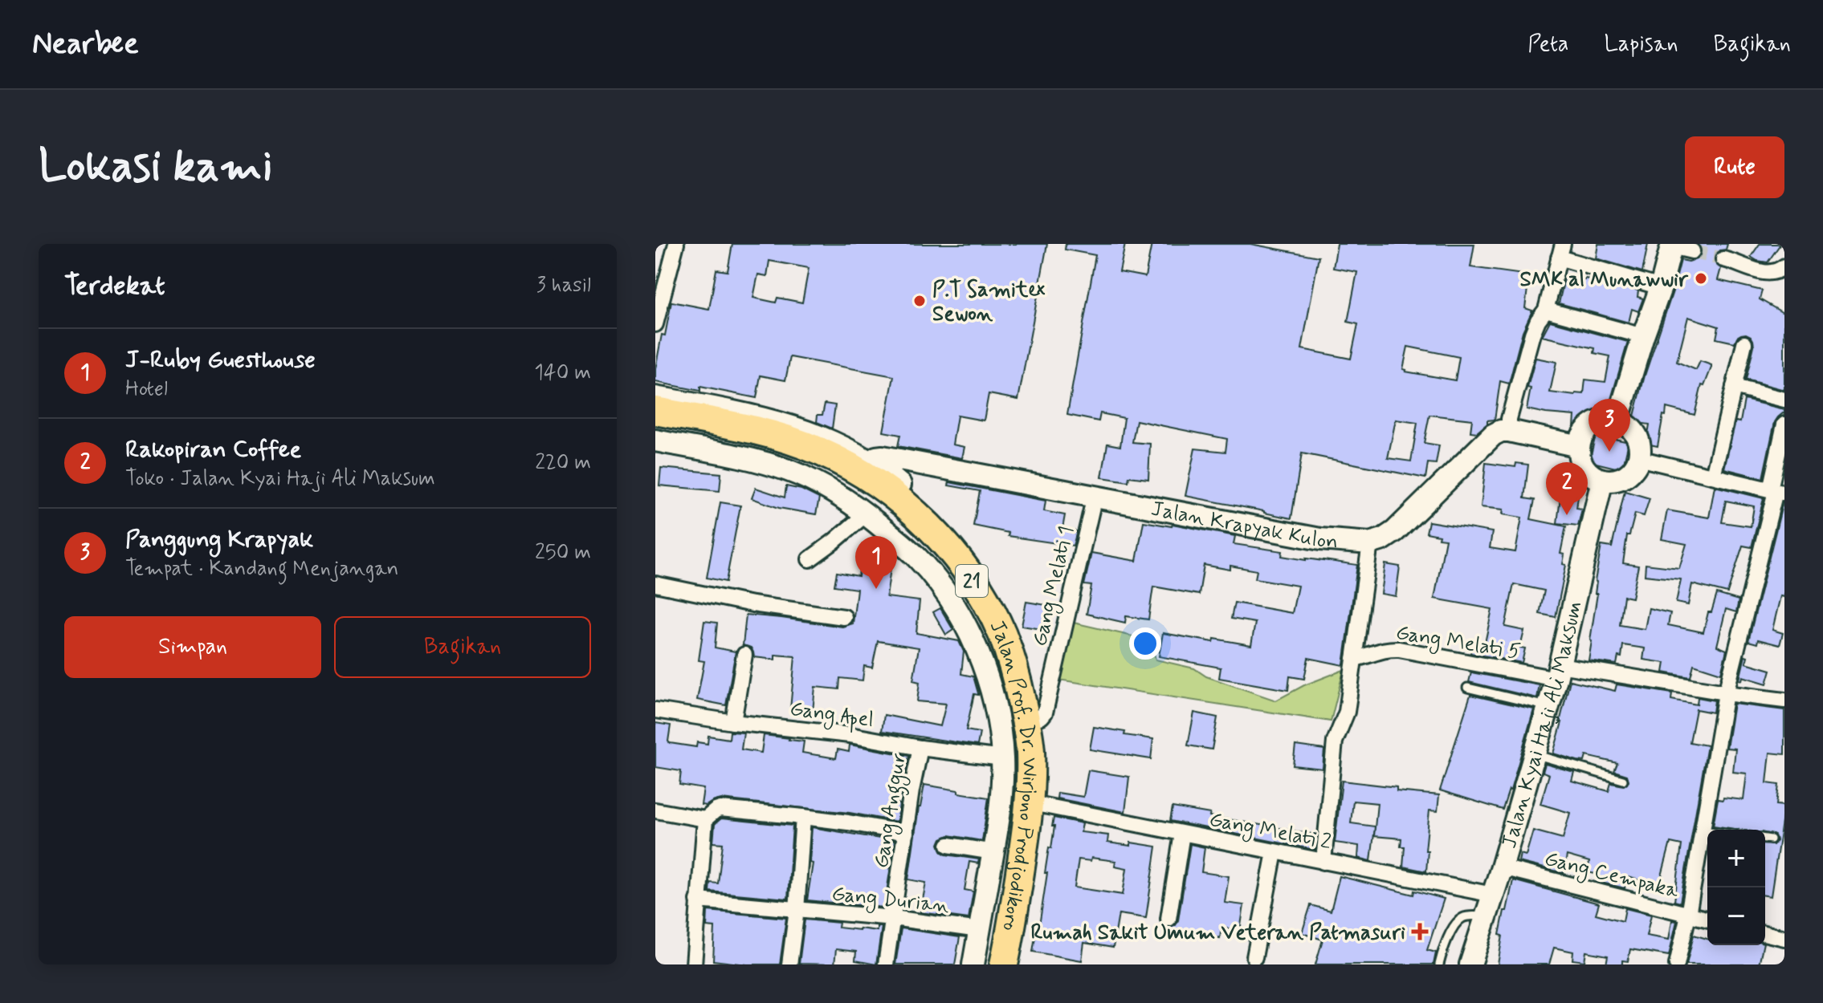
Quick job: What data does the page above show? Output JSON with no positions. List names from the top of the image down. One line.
{"streets":{"highway":["21","Jalan Prof. Dr. Wirjono Prodjodikoro"],"street":["Jalan Krapyak Kulon","Gang Melati 1","Gang Melati 5","Gang Apel","Jalan Kyai Haji Ali Maksum","Gang Anggur","Gang Melati 2","Gang Cempaka","Gang Durian"]},"crossings":[["Jalan Krapyak Kulon","Gang Melati 1"],["21","Jalan Prof. Dr. Wirjono Prodjodikoro"],["21","Gang Durian"],["Gang Melati 5","Jalan Kyai Haji Ali Maksum"],["Gang Apel","Gang Anggur"],["Jalan Kyai Haji Ali Maksum","Gang Melati 2"],["Jalan Kyai Haji Ali Maksum","Gang Cempaka"],["Jalan Prof. Dr. Wirjono Prodjodikoro","Gang Durian"],["Gang Anggur","Gang Durian"]],"places":{"other":["SMK al Munawwir","P.T Samitex Sewon"],"health":["Rumah Sakit Umum Veteran Patmasuri"]},"page":{"header":"Nearbee","nav":["Peta","Lapisan","Bagikan"],"buttons":["Rute",["Simpan","Bagikan"]],"title":"Lokasi kami","heading":["Terdekat","3 hasil"],"list":[{"mark":"1","name":"J-Ruby Guesthouse","note":"Hotel","value":"140 m"},{"mark":"2","name":"Rakopiran Coffee","note":"Toko · Jalan Kyai Haji Ali Maksum","value":"220 m"},{"mark":"3","name":"Panggung Krapyak","note":"Tempat · Kandang Menjangan","value":"250 m"}],"pins":["3","2","1"],"map_buttons":["+","−"]}}
